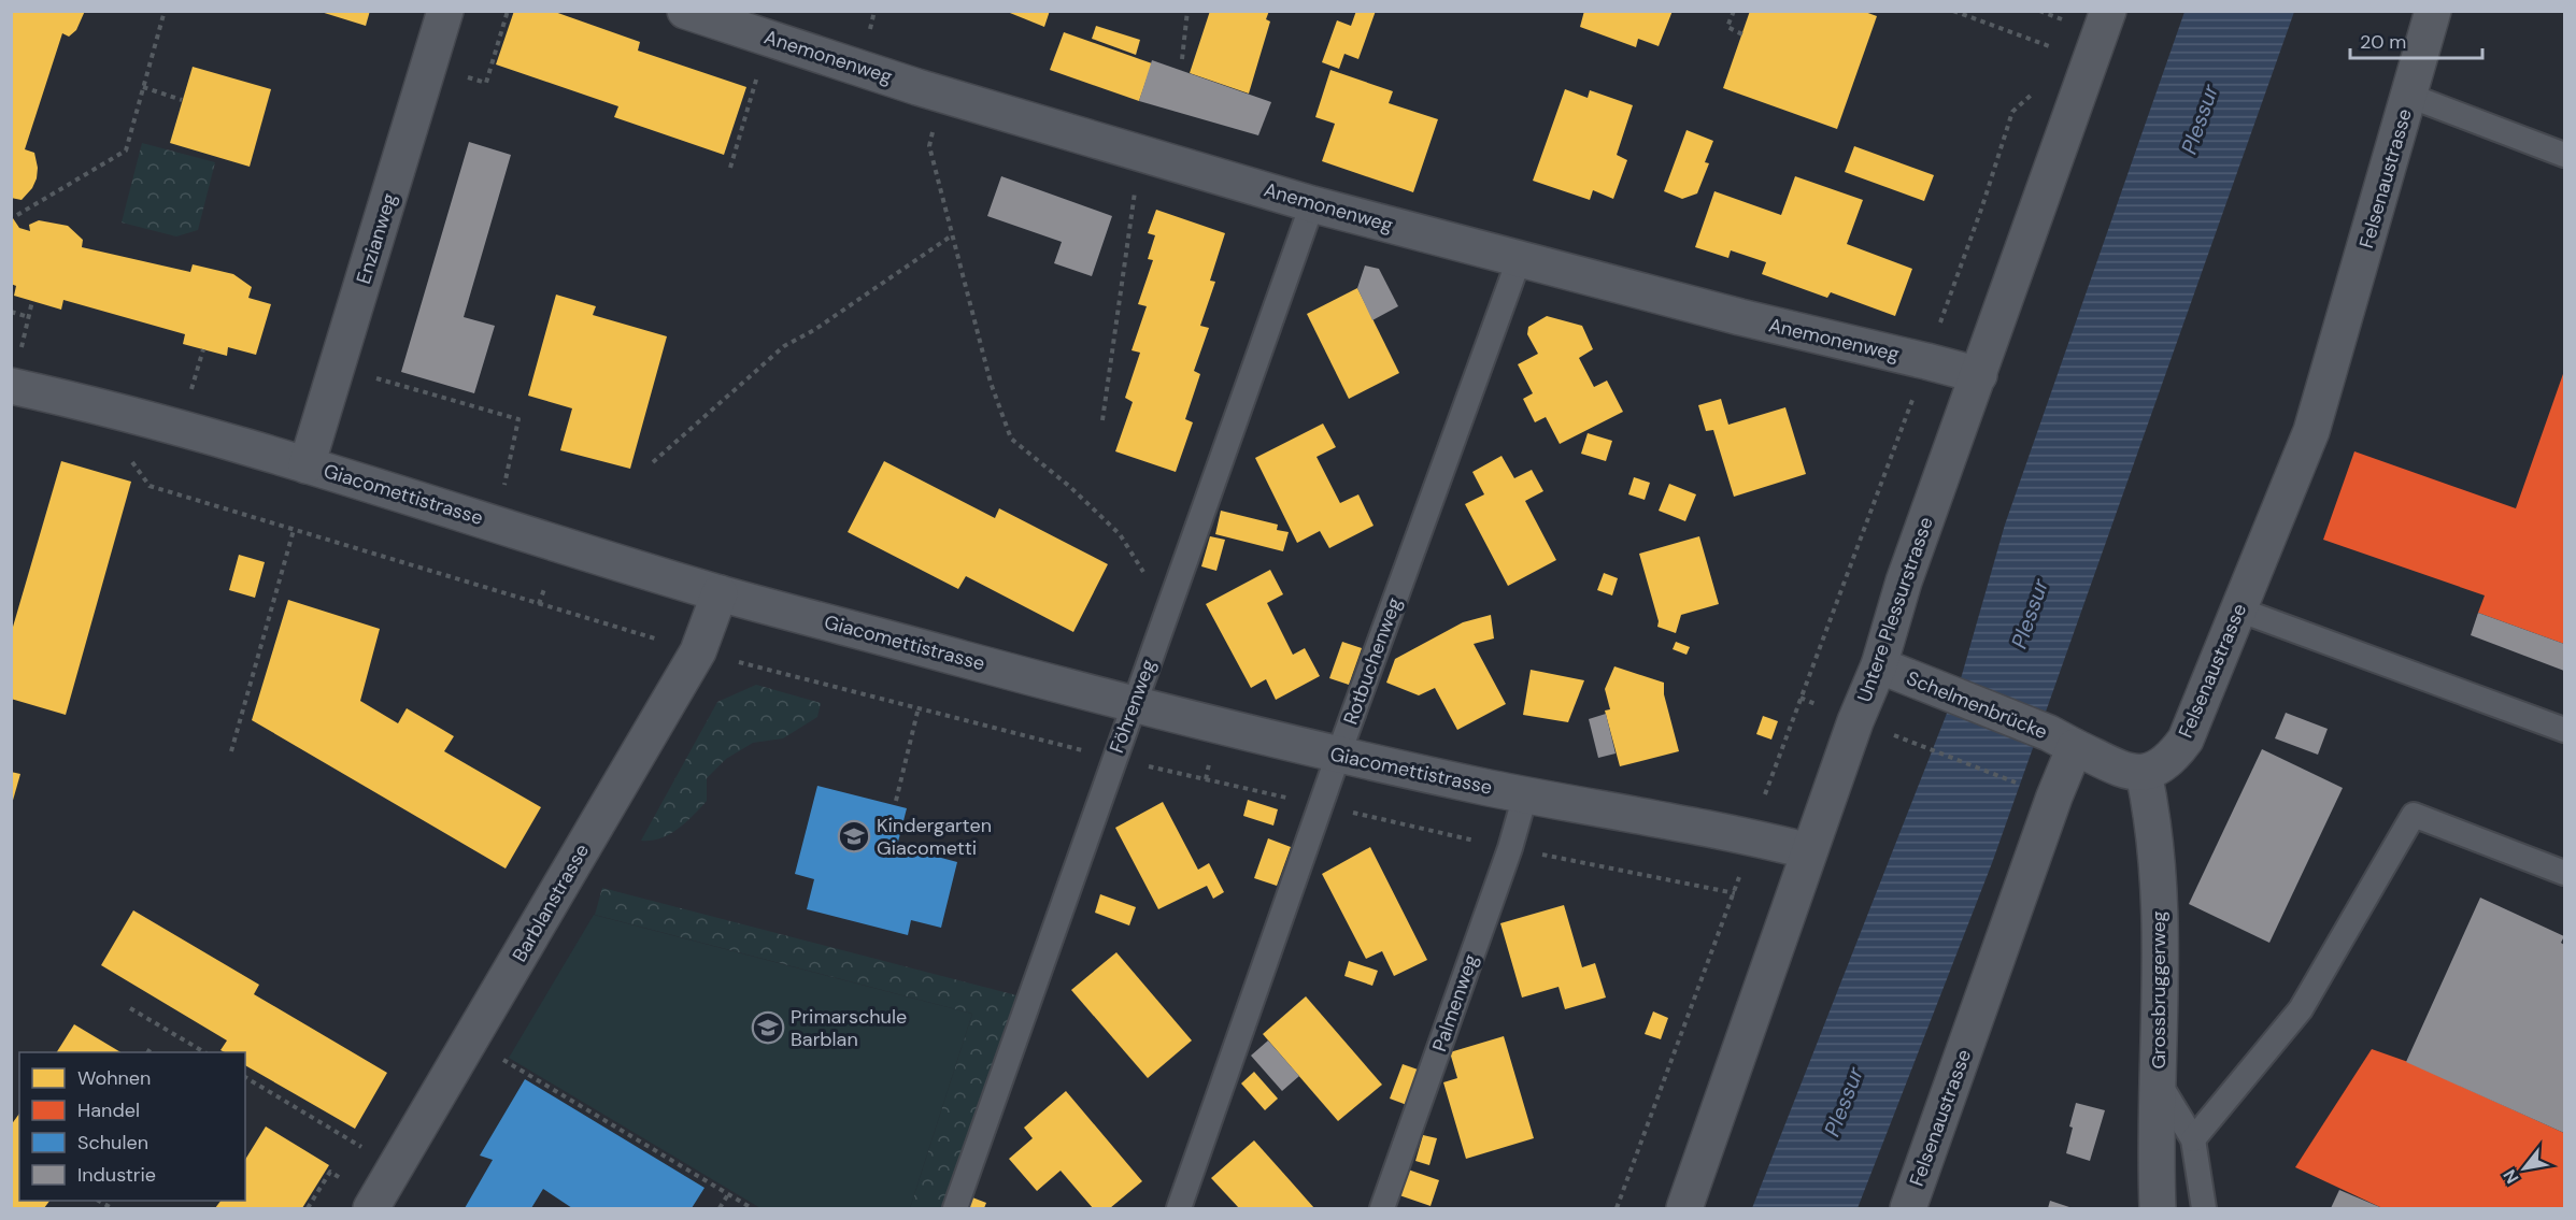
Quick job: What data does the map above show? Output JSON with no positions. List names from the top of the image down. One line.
{"streets":{"street":["Anemonenweg","Felsenaustrasse","Enzianweg","Giacomettistrasse","Untere Plessurstrasse","Schelmenbrücke","Barblanstrasse","Grossbruggerweg"],"lane":["Rotbuchenweg","Föhrenweg","Palmenweg"]},"crossings":[["Anemonenweg","Untere Plessurstrasse"],["Anemonenweg","Rotbuchenweg"],["Anemonenweg","Föhrenweg"],["Felsenaustrasse","Schelmenbrücke"],["Felsenaustrasse","Grossbruggerweg"],["Enzianweg","Giacomettistrasse"],["Giacomettistrasse","Untere Plessurstrasse"],["Giacomettistrasse","Rotbuchenweg"],["Giacomettistrasse","Föhrenweg"],["Giacomettistrasse","Barblanstrasse"],["Giacomettistrasse","Palmenweg"],["Untere Plessurstrasse","Schelmenbrücke"]],"water":["Plessur"],"places":{"school or university":["Kindergarten Giacometti","Primarschule Barblan"]},"legend":["Wohnen","Handel","Schulen","Industrie"],"scale_bar":"20 m","north":"bottom left"}
